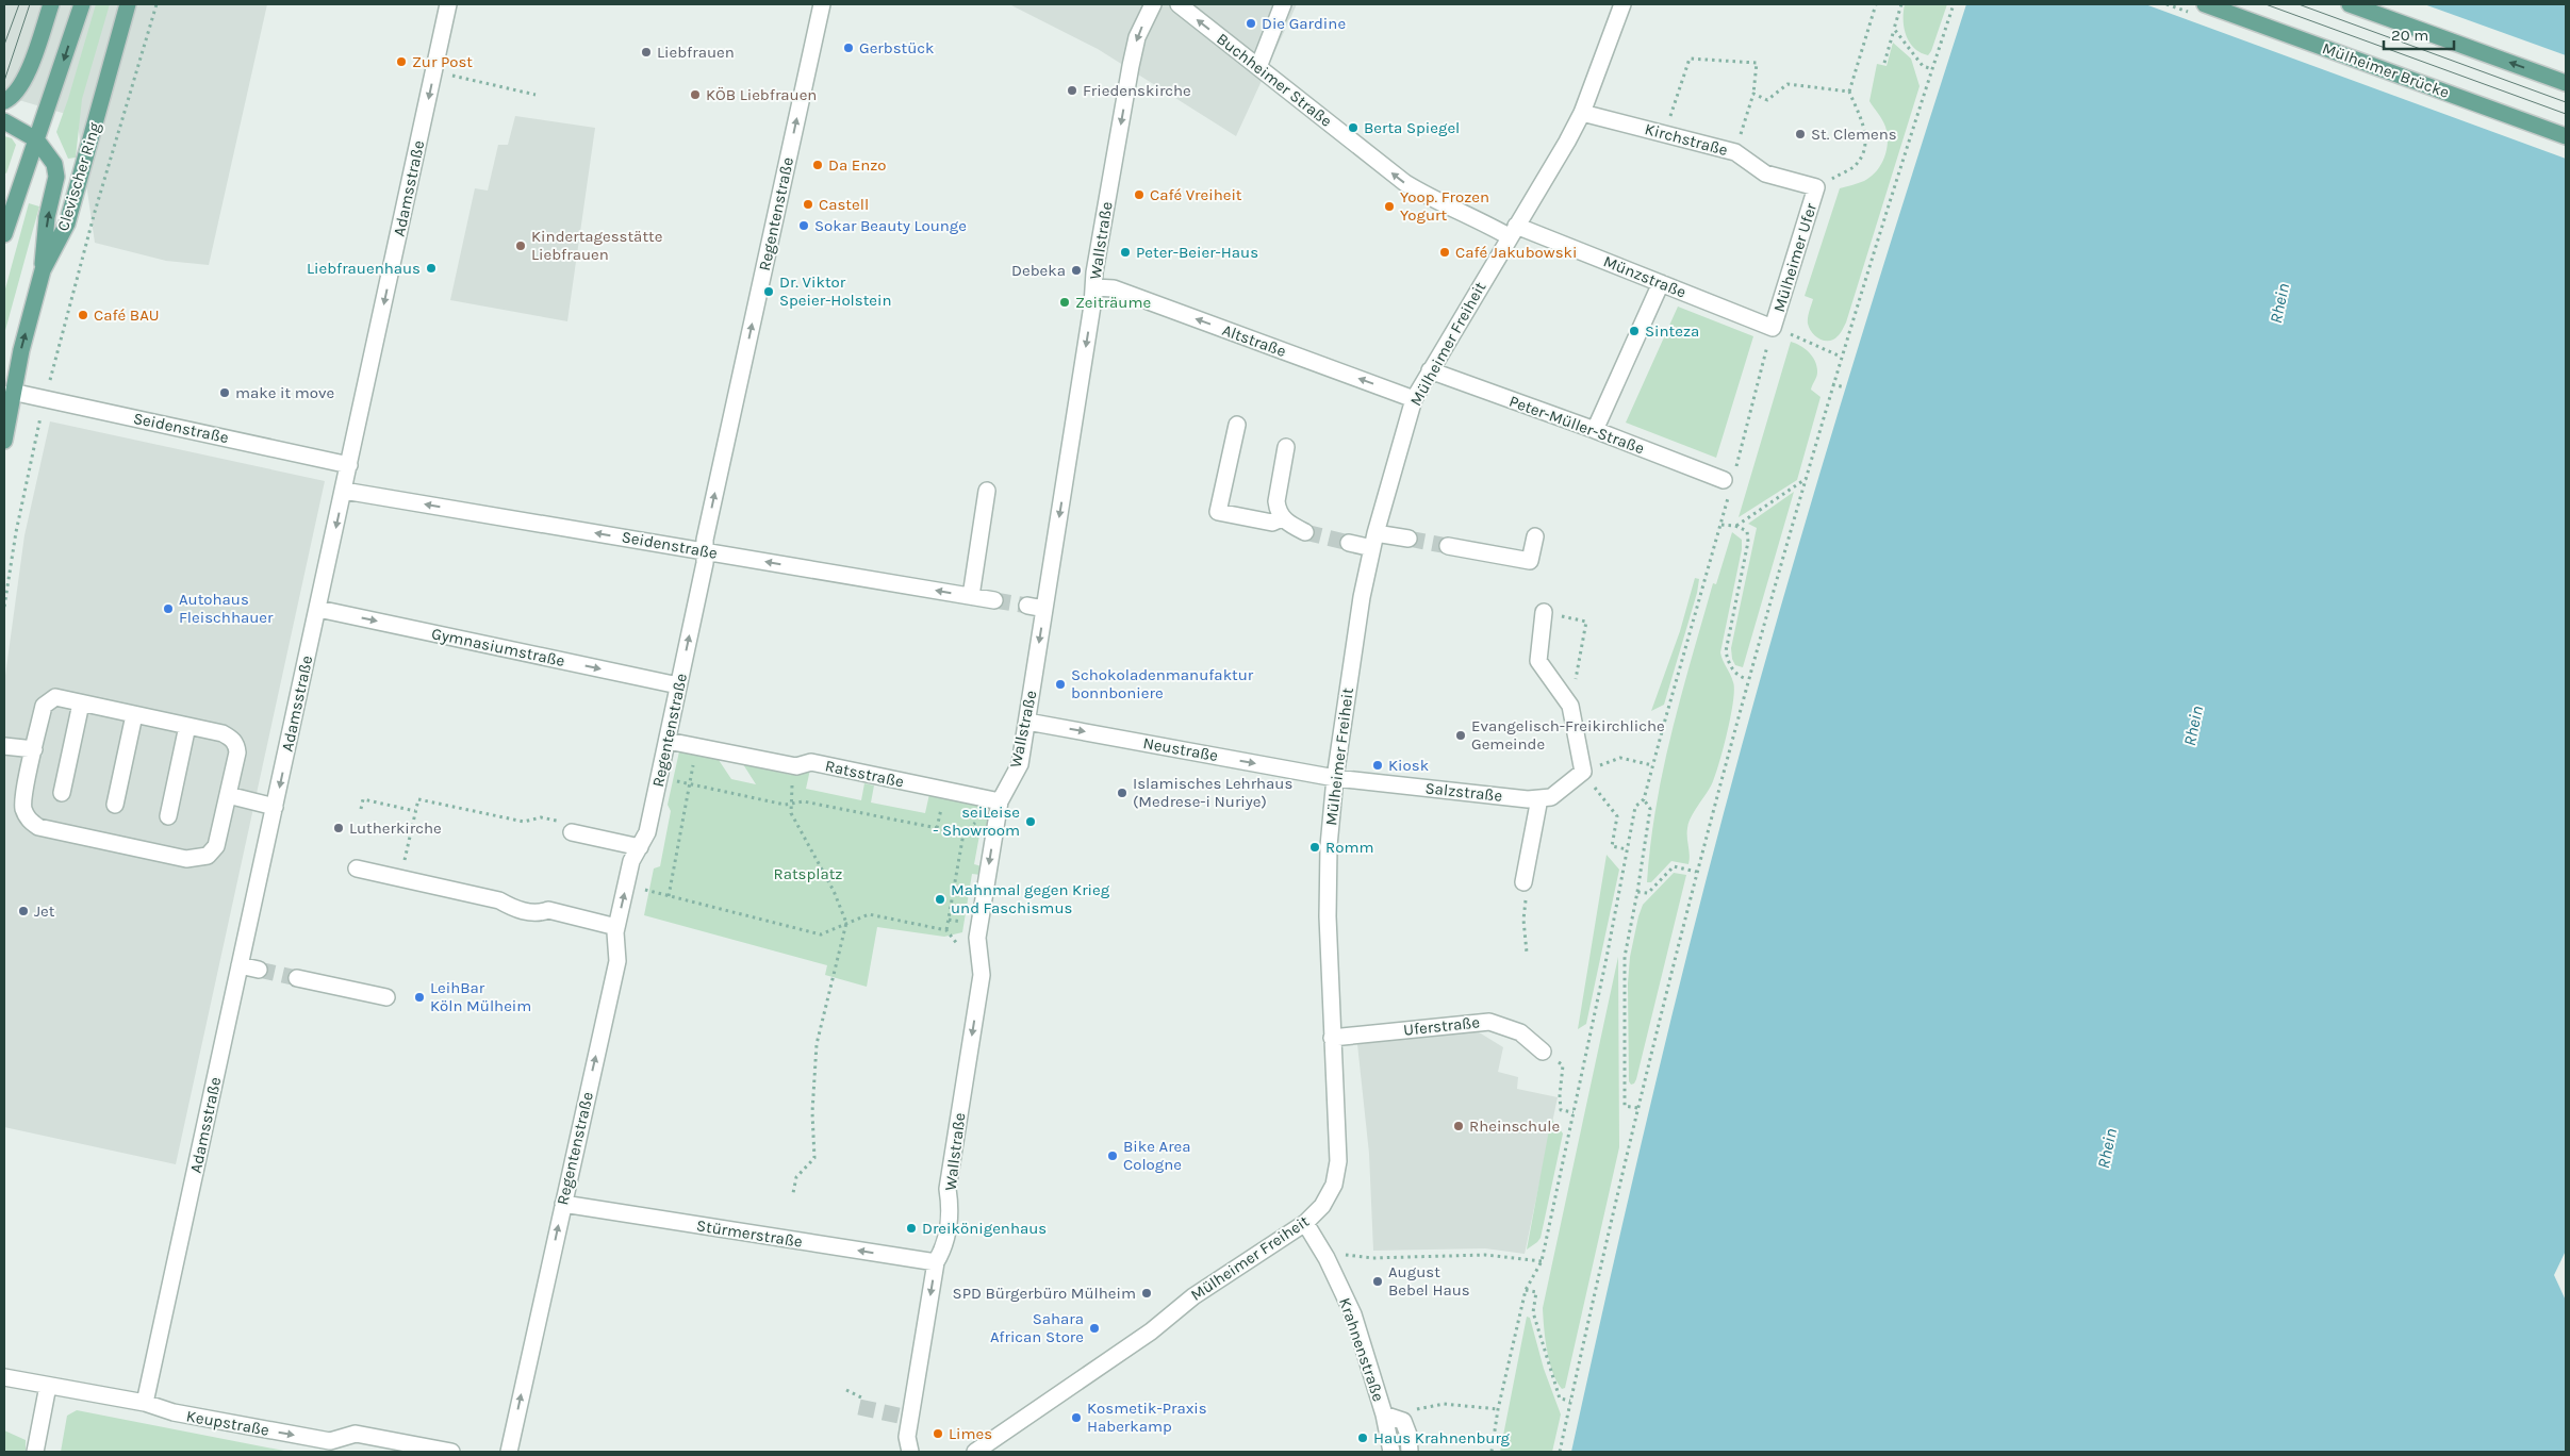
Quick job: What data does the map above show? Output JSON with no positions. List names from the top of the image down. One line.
{"streets":{"main road":["Mülheimer Brücke","Clevischer Ring"],"street":["Buchheimer Straße","Kirchstraße","Adamsstraße","Regentenstraße","Wallstraße","Mülheimer Ufer","Münzstraße","Altstraße","Mülheimer Freiheit","Peter-Müller-Straße","Seidenstraße","Gymnasiumstraße","Neustraße","Ratsstraße","Salzstraße","Uferstraße","Stürmerstraße","Krahnenstraße","Keupstraße"]},"crossings":[["Buchheimer Straße","Münzstraße"],["Buchheimer Straße","Mülheimer Freiheit"],["Kirchstraße","Mülheimer Ufer"],["Kirchstraße","Mülheimer Freiheit"],["Clevischer Ring","Seidenstraße"],["Adamsstraße","Seidenstraße"],["Adamsstraße","Gymnasiumstraße"],["Adamsstraße","Keupstraße"],["Regentenstraße","Seidenstraße"],["Regentenstraße","Gymnasiumstraße"],["Regentenstraße","Ratsstraße"],["Regentenstraße","Stürmerstraße"],["Wallstraße","Altstraße"],["Wallstraße","Neustraße"],["Wallstraße","Ratsstraße"],["Wallstraße","Stürmerstraße"],["Mülheimer Ufer","Münzstraße"],["Münzstraße","Mülheimer Freiheit"],["Altstraße","Mülheimer Freiheit"],["Mülheimer Freiheit","Peter-Müller-Straße"],["Mülheimer Freiheit","Neustraße"],["Mülheimer Freiheit","Salzstraße"],["Mülheimer Freiheit","Uferstraße"],["Mülheimer Freiheit","Krahnenstraße"],["Neustraße","Salzstraße"]],"one_way":["Buchheimer Straße","Adamsstraße","Regentenstraße","Wallstraße","Altstraße","Seidenstraße","Gymnasiumstraße","Neustraße","Stürmerstraße","Keupstraße"],"water":["Rhein"],"parks":["Ratsplatz"],"places":["Die Gardine","Gerbstück","Liebfrauen","Zur Post","Friedenskirche","KÖB Liebfrauen","Berta Spiegel","St. Clemens","Da Enzo","Café Vreiheit","Castell","Yoop. Frozen Yogurt","Sokar Beauty Lounge","Kindertagesstätte Liebfrauen","Peter-Beier-Haus","Café Jakubowski","Liebfrauenhaus","Debeka","Dr. Viktor Speier-Holstein","Zeiträume","Café BAU","Sinteza","make it move","Autohaus Fleischhauer","Schokoladenmanufaktur bonnboniere","Evangelisch-Freikirchliche Gemeinde","Kiosk","Islamisches Lehrhaus (Medrese-i Nuriye)","seiLeise - Showroom","Lutherkirche","Romm","Mahnmal gegen Krieg und Faschismus","Jet","LeihBar Köln Mülheim","Rheinschule","Bike Area Cologne","Dreikönigenhaus","August Bebel Haus","SPD Bürgerbüro Mülheim","Sahara African Store","Kosmetik-Praxis Haberkamp","Limes","Haus Krahnenburg"],"scale_bar":"20 m"}
